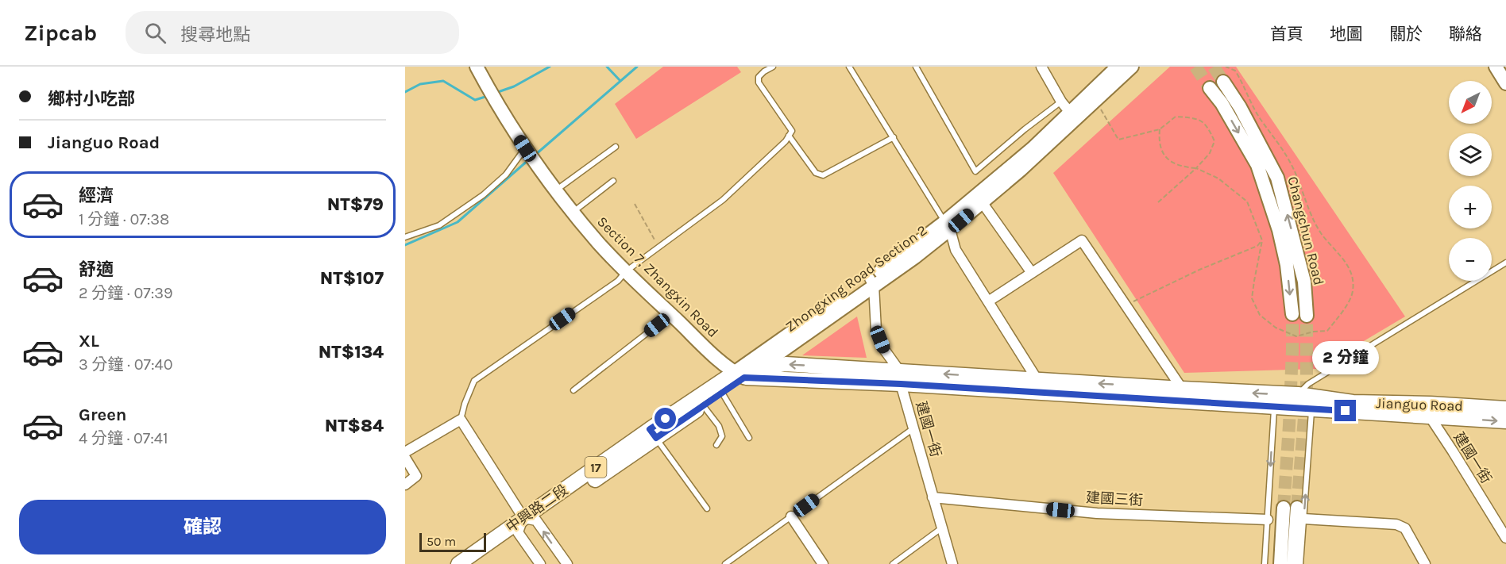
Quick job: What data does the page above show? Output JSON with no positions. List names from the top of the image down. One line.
{"streets":{"main road":["Jianguo Road","17","中興路二段"],"street":["Changchun Road","Section 7, Zhangxin Road","Zhongxing Road Section 2","建國一街","建國三街"]},"crossings":[["Section 7, Zhangxin Road","Zhongxing Road Section 2"],["Section 7, Zhangxin Road","Jianguo Road"],["Section 7, Zhangxin Road","中興路二段"],["Zhongxing Road Section 2","Jianguo Road"],["Zhongxing Road Section 2","建國一街"],["Zhongxing Road Section 2","中興路二段"],["Jianguo Road","建國一街"],["Jianguo Road","中興路二段"],["建國一街","建國三街"]],"scale_bar":"50 m","north":"bottom left","page":{"header":"Zipcab","search":"搜尋地點","nav":["首頁","地圖","關於","聯絡"],"banner":["鄉村小吃部","Jianguo Road"],"map_buttons":["+","−"],"list":[{"name":"經濟","note":"1 分鐘 · 07:38","value":"NT$79"},{"name":"舒適","note":"2 分鐘 · 07:39","value":"NT$107"},{"name":"XL","note":"3 分鐘 · 07:40","value":"NT$134"},{"name":"Green","note":"4 分鐘 · 07:41","value":"NT$84"}],"bubble":"2 分鐘","buttons":"確認","scale":"50 m"}}
